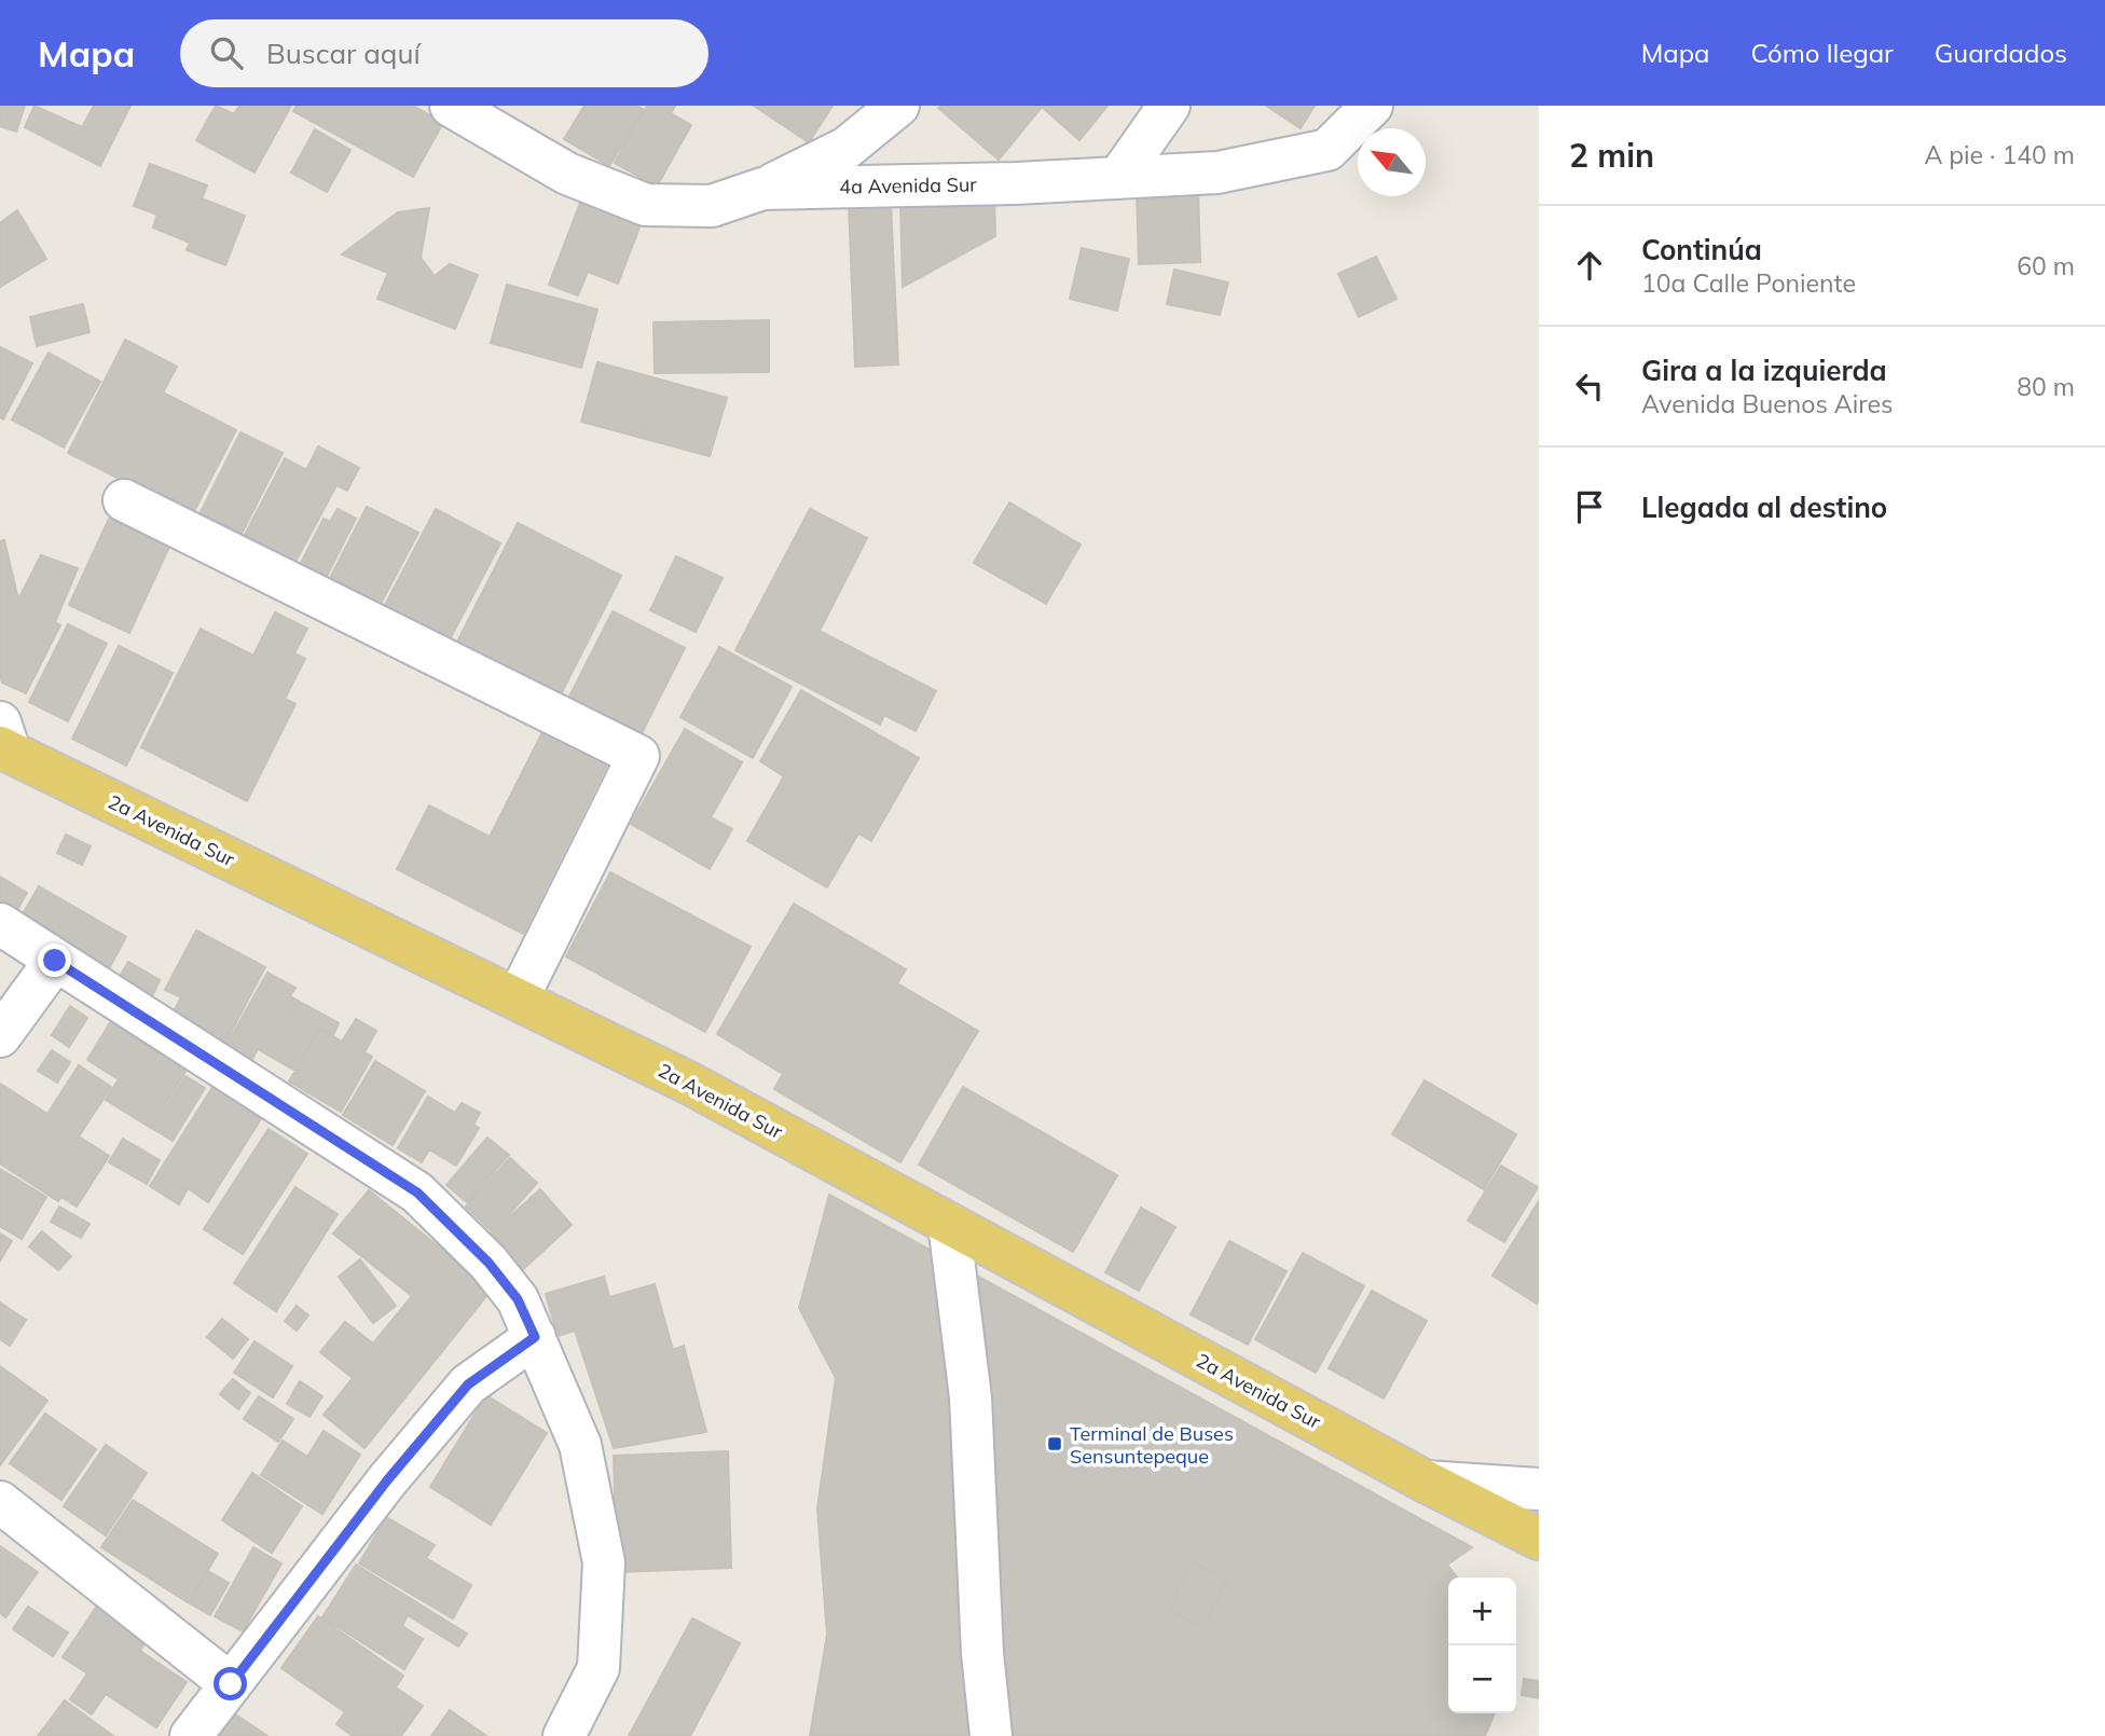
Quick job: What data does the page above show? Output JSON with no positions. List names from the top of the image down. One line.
{"streets":{"main road":["2a Avenida Sur"],"street":["4a Avenida Sur"]},"places":{"transit":["Terminal de Buses Sensuntepeque"]},"north":"top left","page":{"header":"Mapa","search":"Buscar aquí","nav":["Mapa","Cómo llegar","Guardados"],"heading":["2 min","A pie · 140 m"],"list":[["Continúa","10a Calle Poniente","60 m"],["Gira a la izquierda","Avenida Buenos Aires","80 m"],"Llegada al destino"],"map_buttons":["+","−"]}}
